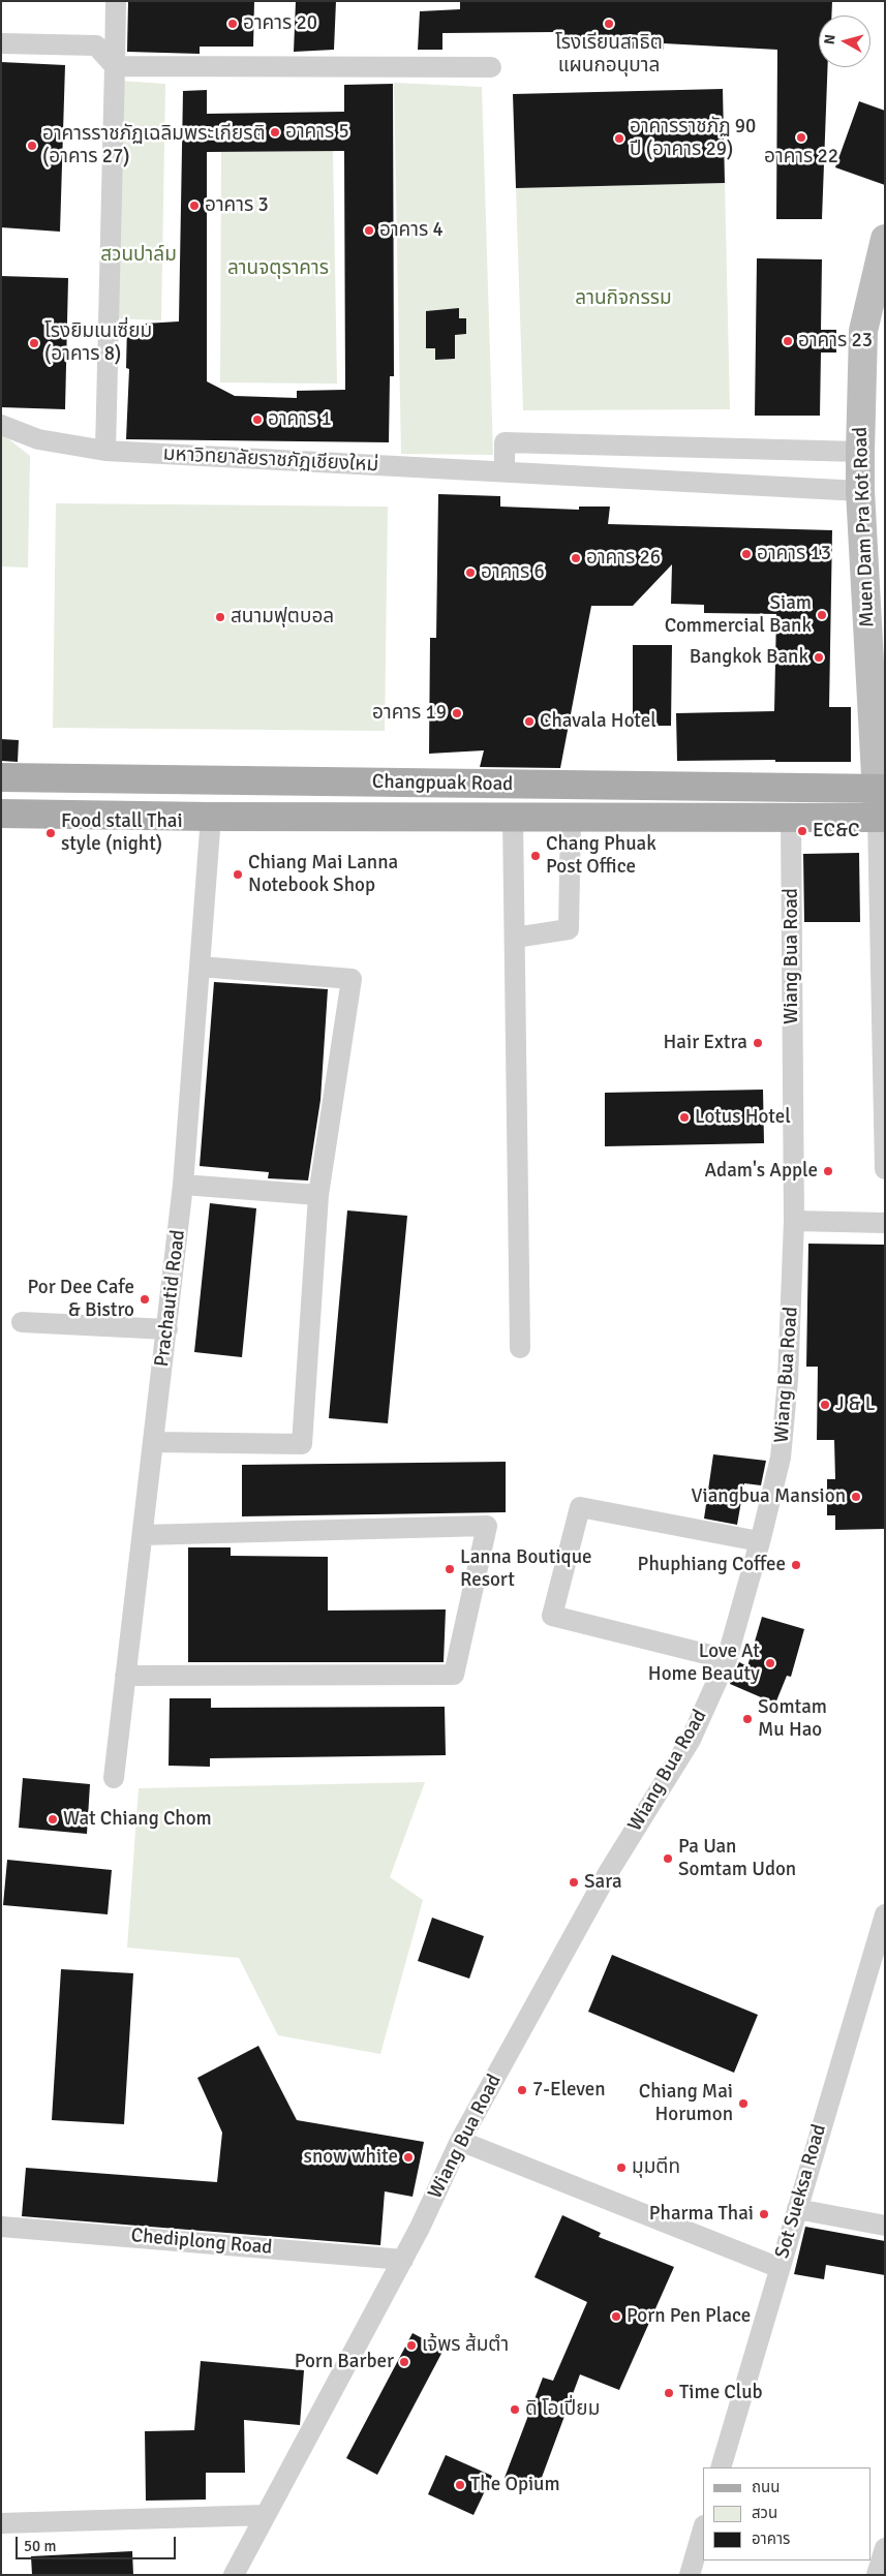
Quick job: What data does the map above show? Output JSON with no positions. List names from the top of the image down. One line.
{"streets":{"main road":["Changpuak Road"],"street":["มหาวิทยาลัยราชภัฏเชียงใหม่","Muen Dam Pra Kot Road","Wiang Bua Road","Prachautid Road","Sot Sueksa Road","Chediplong Road"]},"crossings":[["มหาวิทยาลัยราชภัฏเชียงใหม่","Muen Dam Pra Kot Road"],["Muen Dam Pra Kot Road","Changpuak Road"],["Changpuak Road","Wiang Bua Road"],["Changpuak Road","Prachautid Road"],["Wiang Bua Road","Chediplong Road"]],"parks":["สวนปาล์ม","ลานจตุราคาร","ลานกิจกรรม"],"places":["อาคาร 20","โรงเรียนสาธิต แผนกอนุบาล","อาคาร 5","อาคาร 22","อาคารราชภัฏ 90 ปี (อาคาร 29)","อาคารราชภัฏเฉลิมพระเกียรติ (อาคาร 27)","อาคาร 3","อาคาร 4","อาคาร 23","โรงยิมเนเซี่ยม (อาคาร 8)","อาคาร 1","อาคาร 13","อาคาร 26","อาคาร 6","Siam Commercial Bank","สนามฟุตบอล","Bangkok Bank","อาคาร 19","Chavala Hotel","EC&C","Food stall Thai style (night)","Chang Phuak Post Office","Chiang Mai Lanna Notebook Shop","Hair Extra","Lotus Hotel","Adam's Apple","Por Dee Cafe & Bistro","J & L","Viangbua Mansion","Phuphiang Coffee","Lanna Boutique Resort","Love At Home Beauty","Somtam Mu Hao","Wat Chiang Chom","Pa Uan Somtam Udon","Sara","7-Eleven","Chiang Mai Horumon","snow white","มุมตีท","Pharma Thai","Porn Pen Place","เจ้พร ส้มตำ","Porn Barber","Time Club","ดิ โอเปี่ยม","The Opium"],"legend":["ถนน","สวน","อาคาร"],"scale_bar":"50 m","north":"left"}
